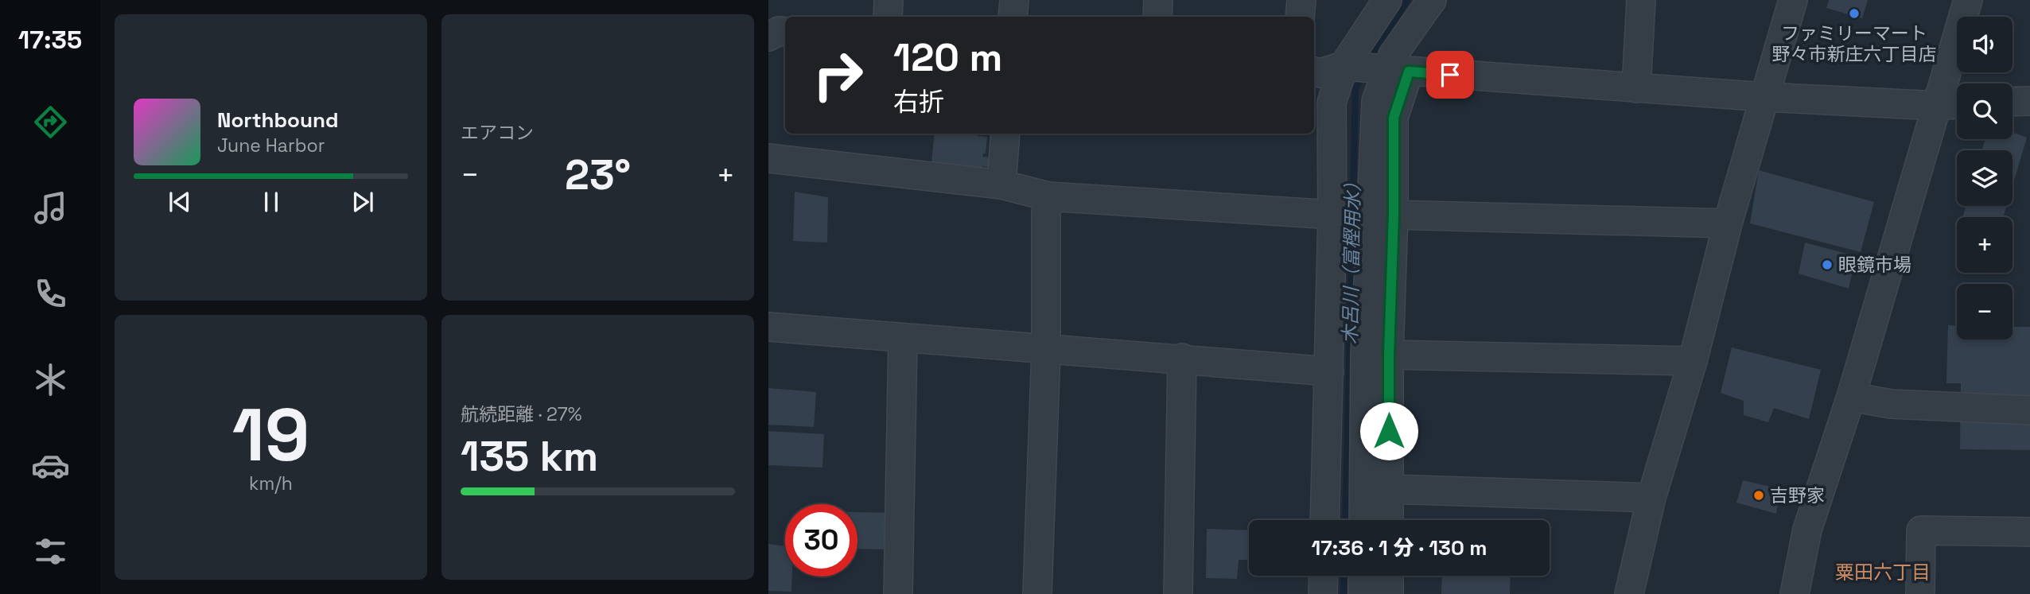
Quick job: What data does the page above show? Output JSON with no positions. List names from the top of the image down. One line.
{"districts":["粟田六丁目"],"water":["木呂川（富樫用水）"],"places":["ファミリーマート 野々市新庄六丁目店","眼鏡市場","吉野家"],"page":{"tabs":"17:35","tile":["エアコン",["19","km/h"],["航続距離 · 27%","135 km"]],"map_buttons":["+","−"],"turn":["120 m","右折"],"song":["Northbound","June Harbor"],"heat":["−","23°","+"],"limit":"30","trip":"17:36 · 1 分 · 130 m"}}
